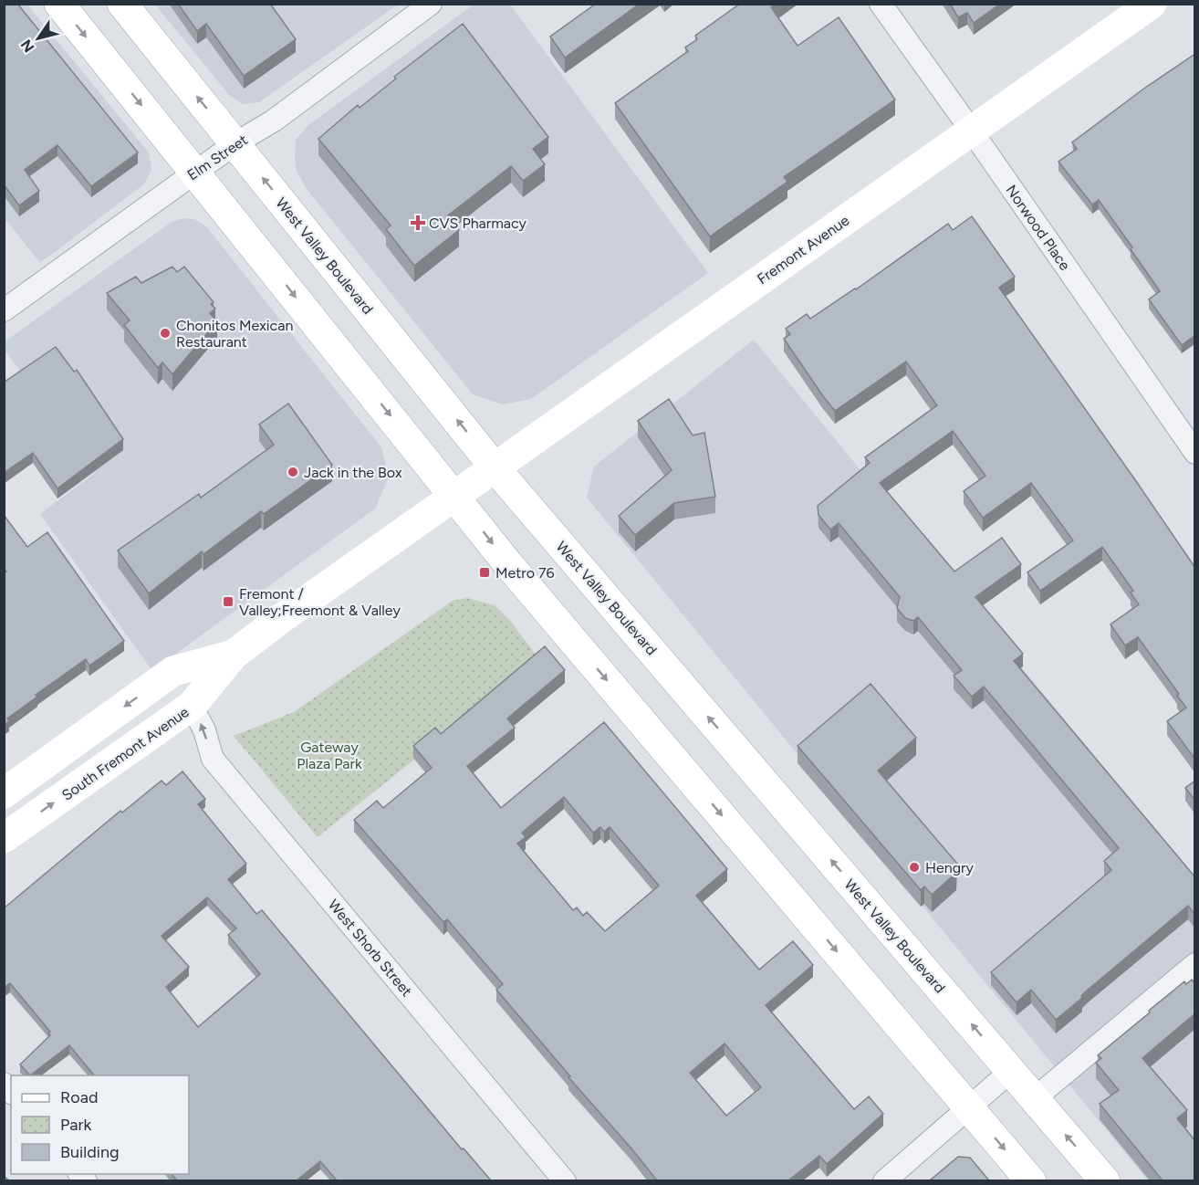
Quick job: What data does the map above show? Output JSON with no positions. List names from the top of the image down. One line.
{"streets":{"main road":["Fremont Avenue","West Valley Boulevard","South Fremont Avenue"],"street":["Elm Street","Norwood Place","West Shorb Street"]},"crossings":[["Elm Street","West Valley Boulevard"],["Norwood Place","Fremont Avenue"],["Fremont Avenue","West Valley Boulevard"],["Fremont Avenue","South Fremont Avenue"],["South Fremont Avenue","West Shorb Street"]],"one_way":["West Shorb Street"],"parks":["Gateway Plaza Park"],"places":{"health":["CVS Pharmacy"],"other":["Chonitos Mexican Restaurant","Jack in the Box","Hengry"],"transit":["Metro 76","Fremont / Valley;Freemont & Valley"]},"legend":["Road","Park","Building"],"north":"bottom left"}
